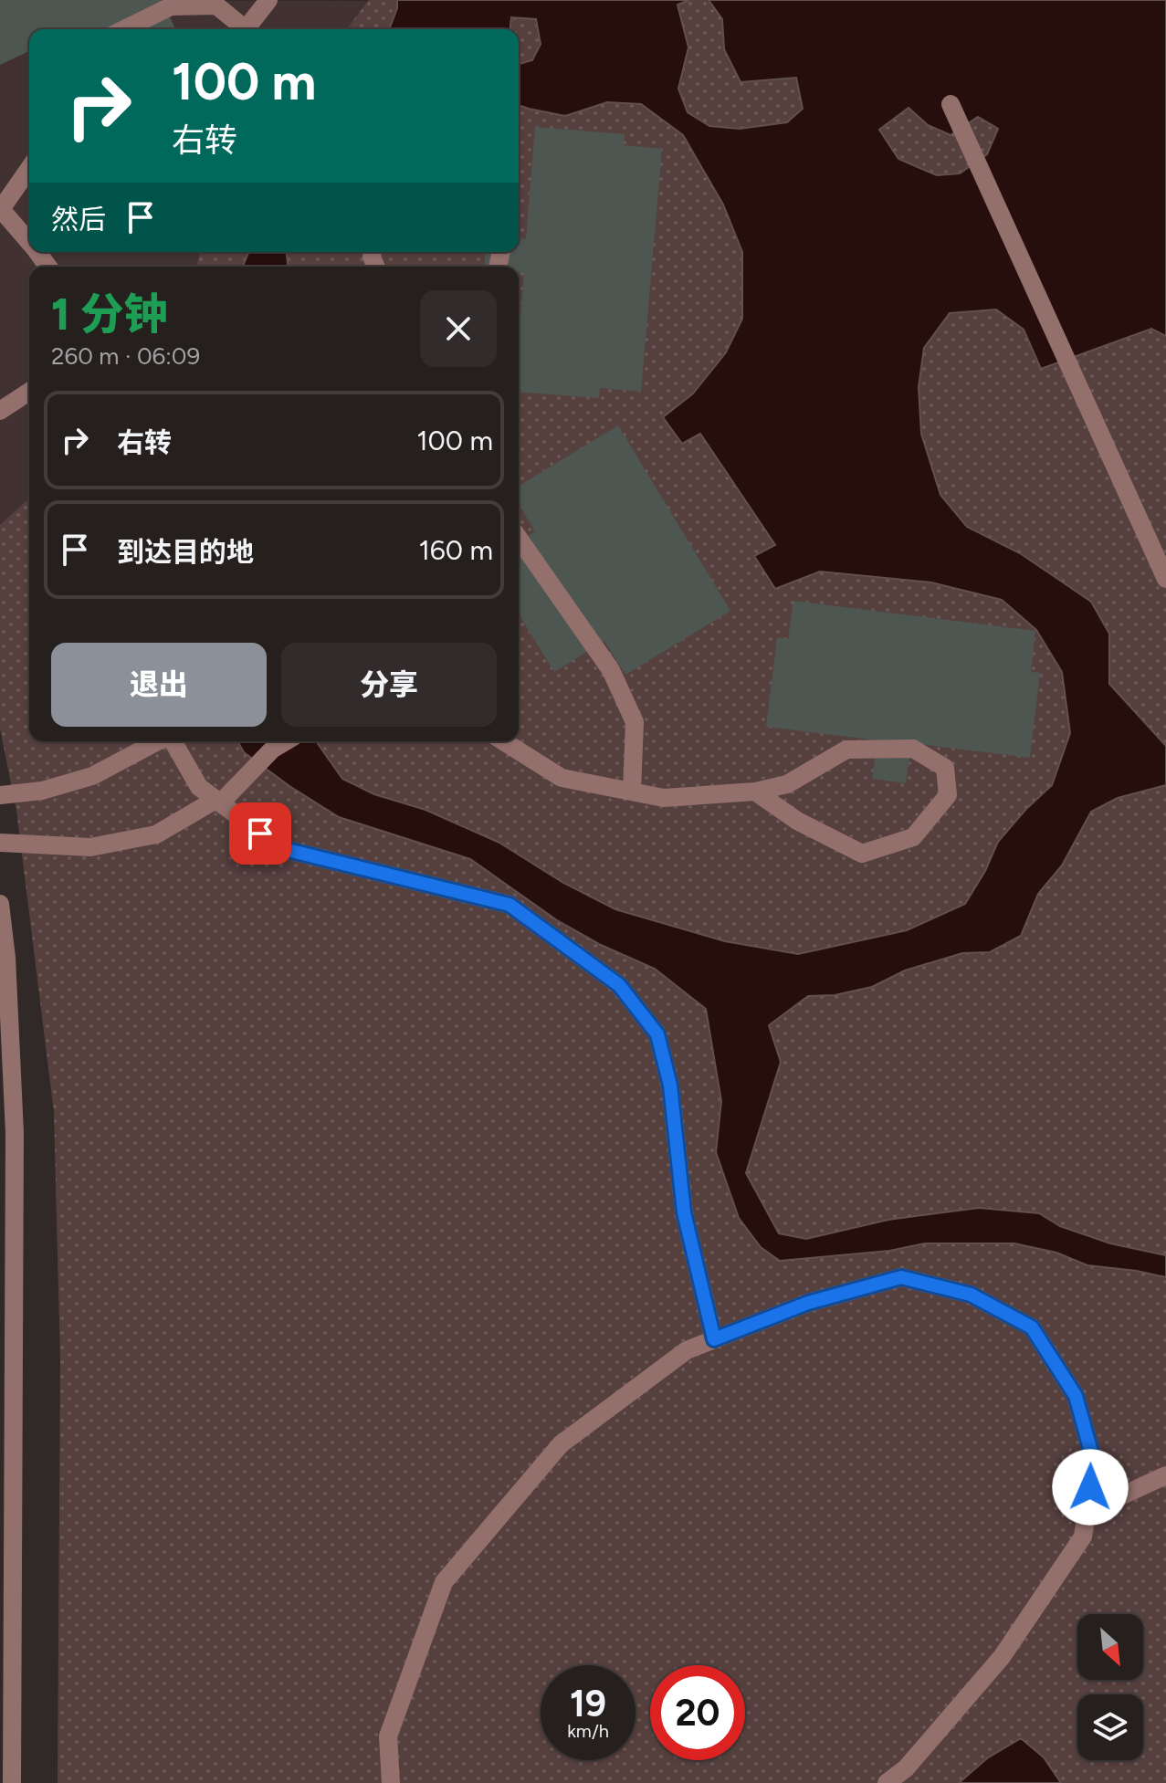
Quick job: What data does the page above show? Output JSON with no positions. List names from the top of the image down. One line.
{"north":"bottom right","page":{"turn":["100 m","右转"],"then":"然后","heading":["1 分钟","260 m · 06:09"],"list":[{"name":"右转","value":"100 m"},{"name":"到达目的地","value":"160 m"}],"buttons":["退出","分享"],"speed":"19 km/h","limit":"20"}}
